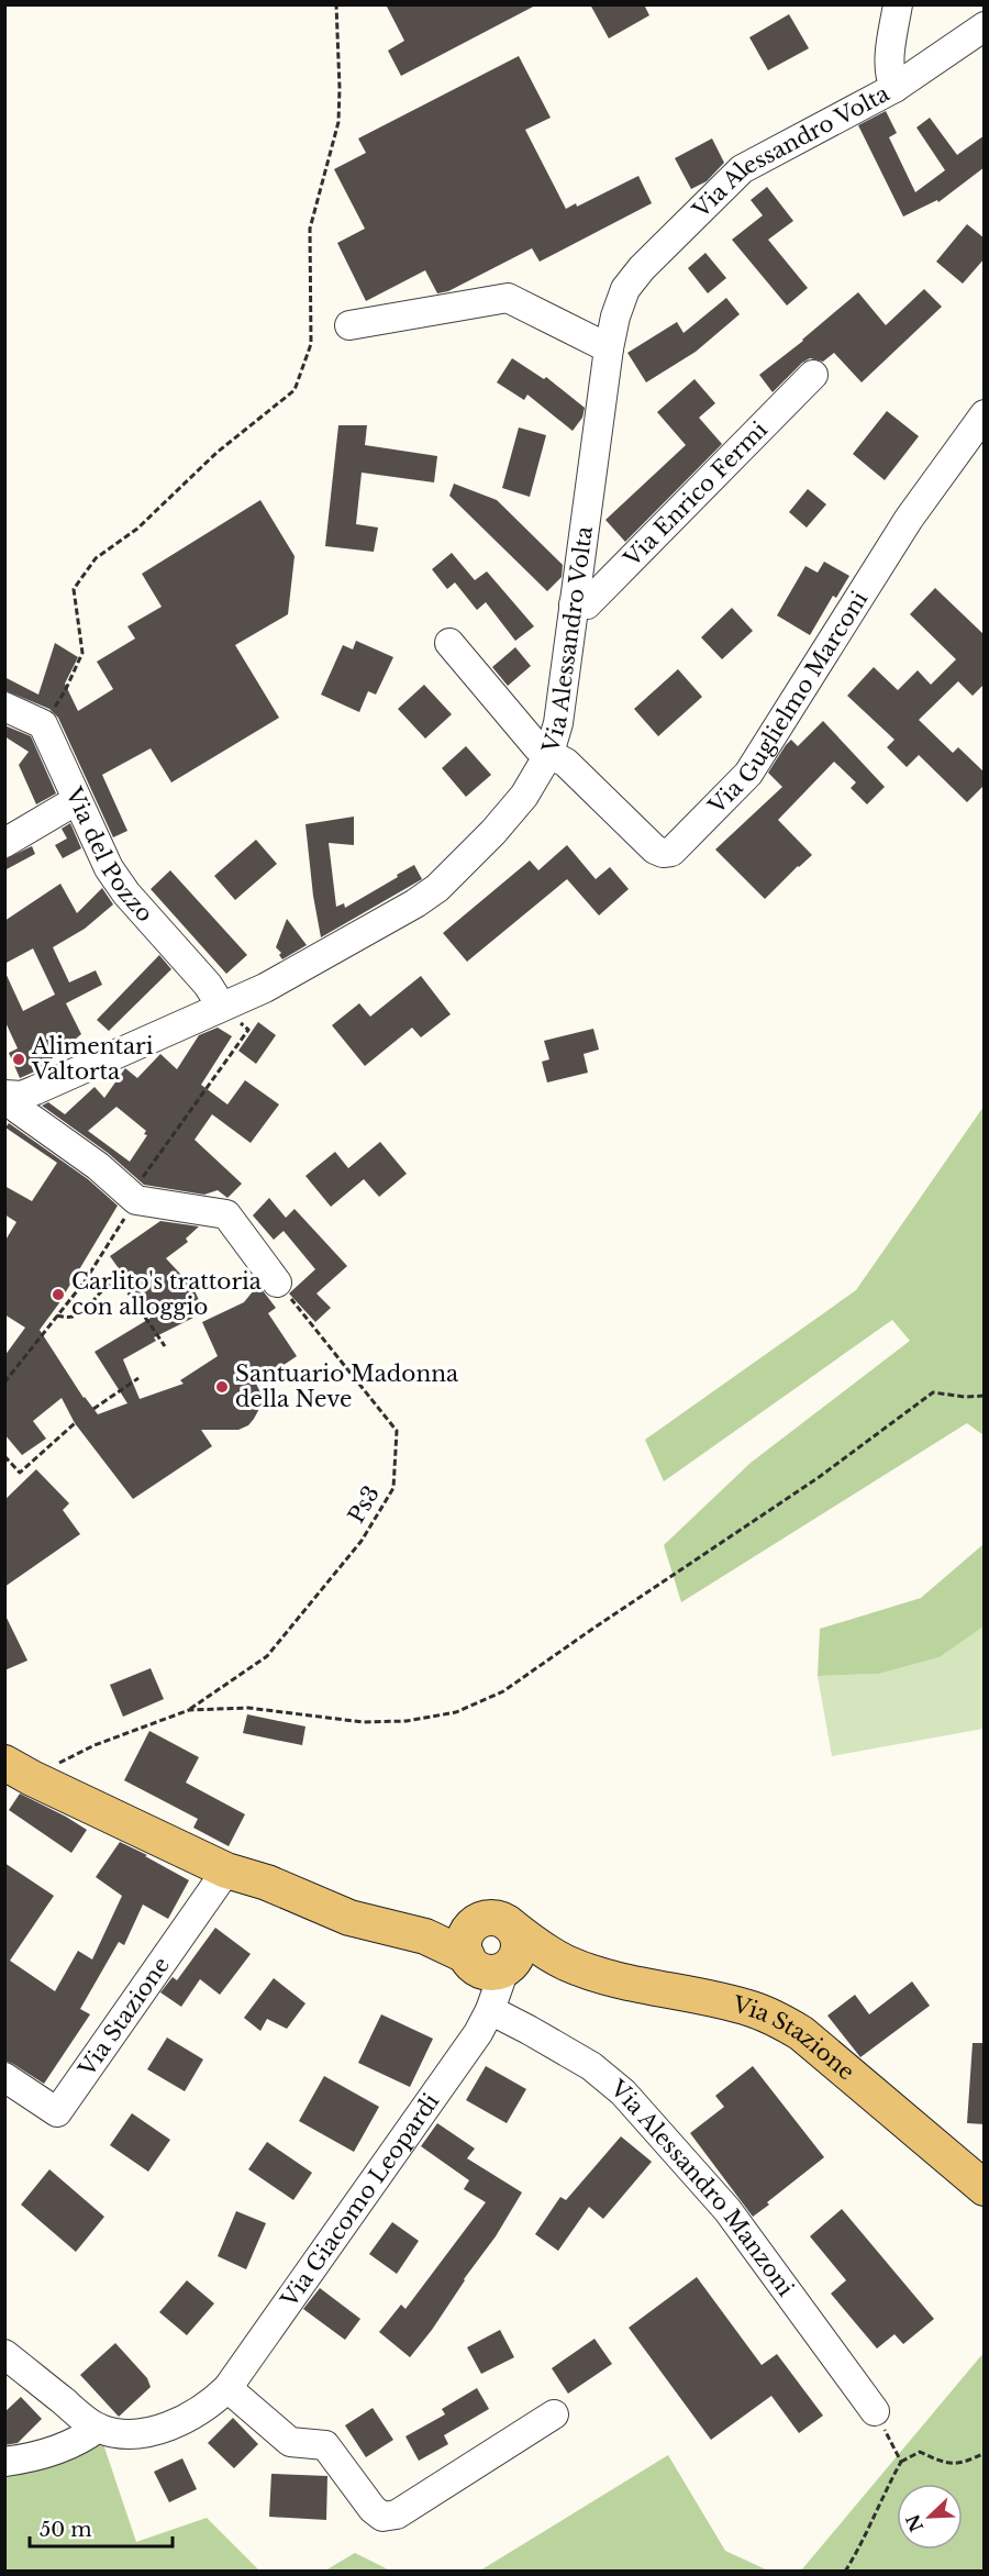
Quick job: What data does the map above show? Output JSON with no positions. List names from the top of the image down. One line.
{"streets":{"main road":["Via Stazione"],"street":["Via Alessandro Volta","Via Enrico Fermi","Via Guglielmo Marconi","Via del Pozzo","Via Alessandro Manzoni","Via Giacomo Leopardi"],"path":["Ps3"]},"crossings":[["Via Alessandro Volta","Via Enrico Fermi"],["Via Alessandro Volta","Via Guglielmo Marconi"],["Via Alessandro Volta","Via del Pozzo"],["Via Alessandro Manzoni","Via Giacomo Leopardi"]],"places":["Alimentari Valtorta","Carlito's trattoria con alloggio","Santuario Madonna della Neve"],"scale_bar":"50 m","north":"bottom left"}
